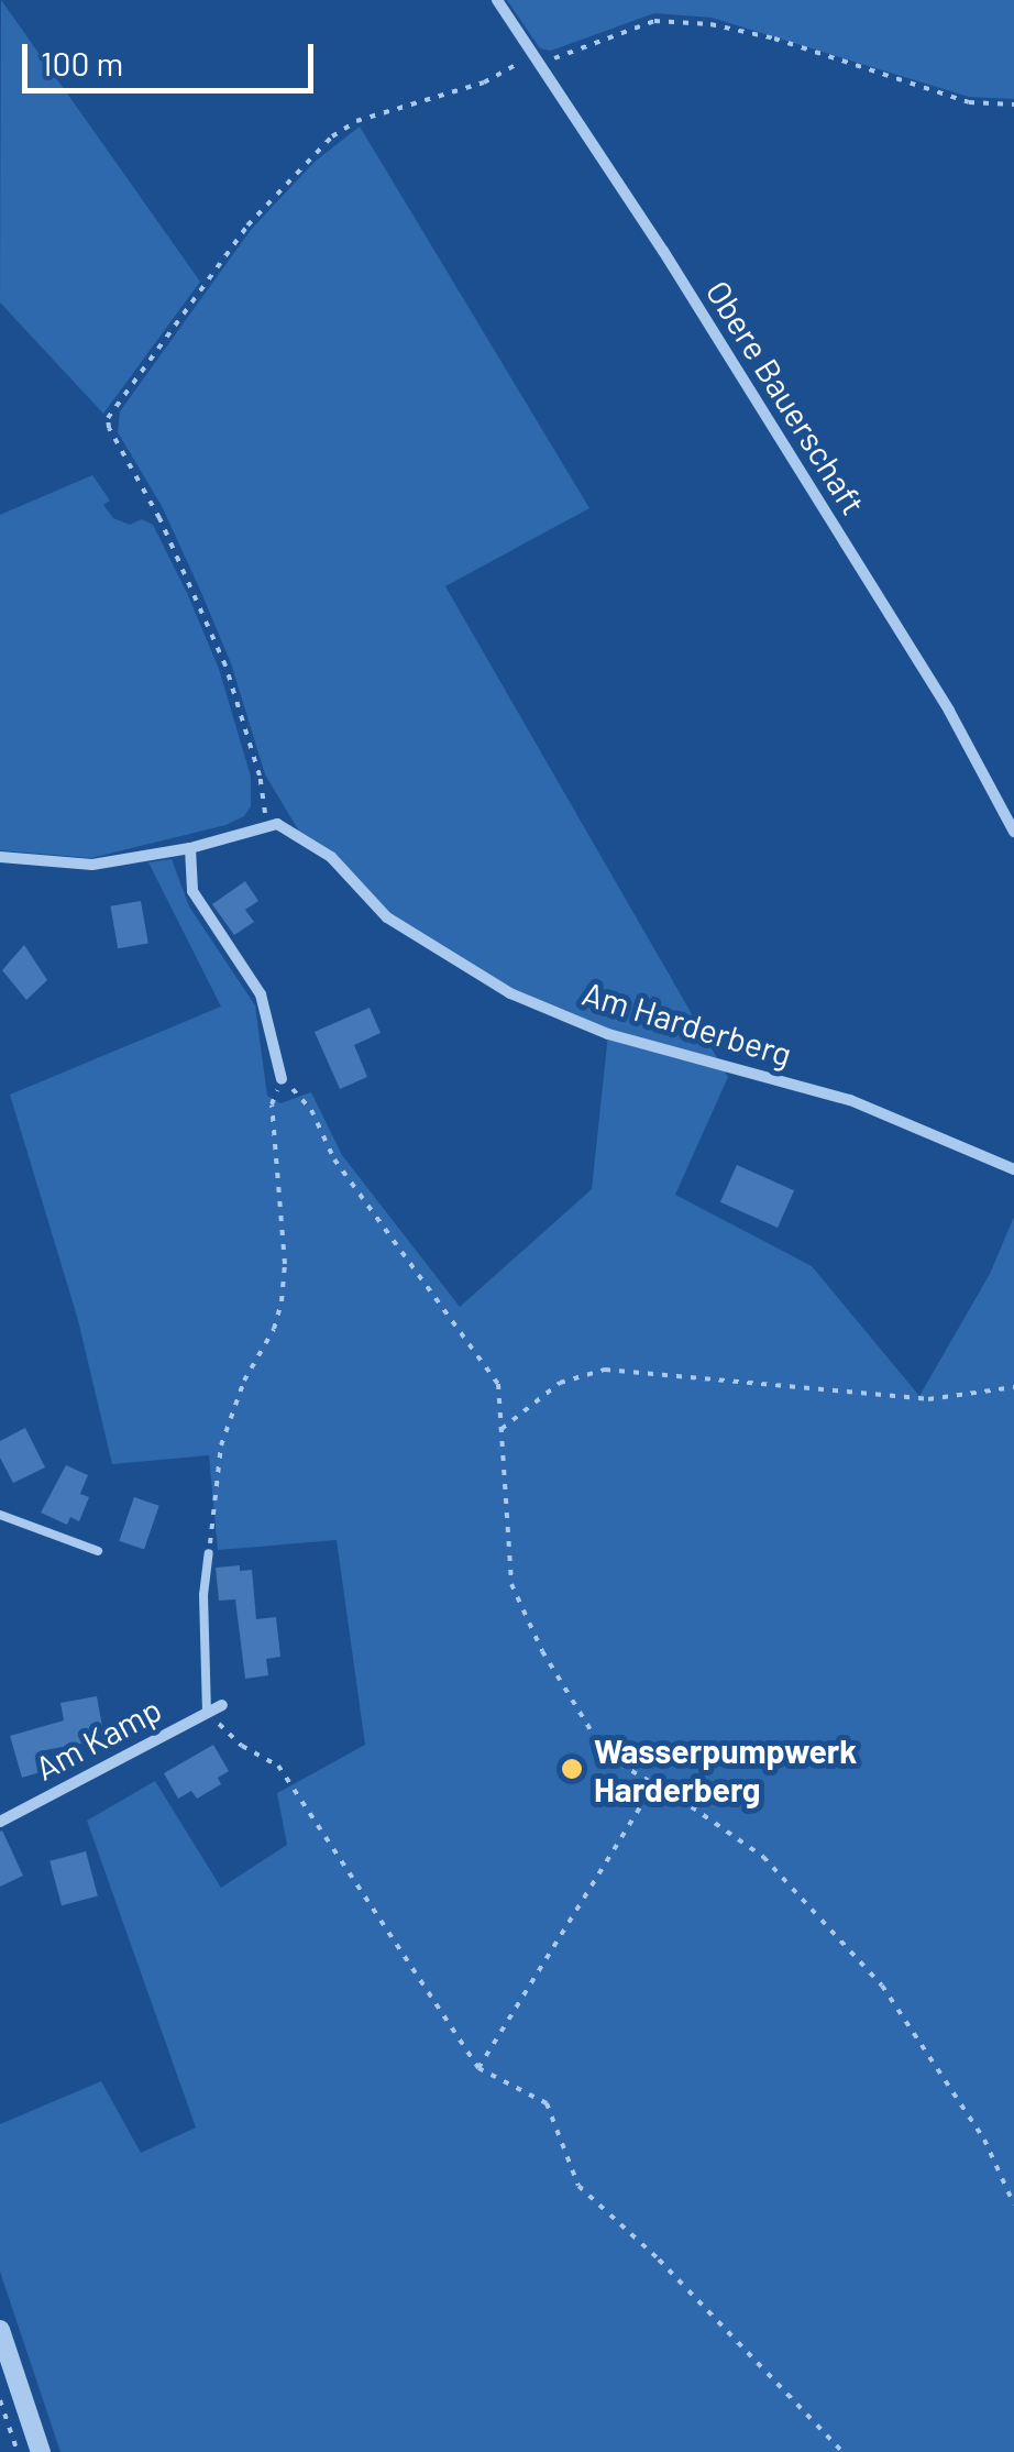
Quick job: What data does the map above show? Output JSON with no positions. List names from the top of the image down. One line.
{"streets":{"street":["Obere Bauerschaft","Am Harderberg","Am Kamp"]},"places":["Wasserpumpwerk Harderberg"],"scale_bar":"100 m"}
